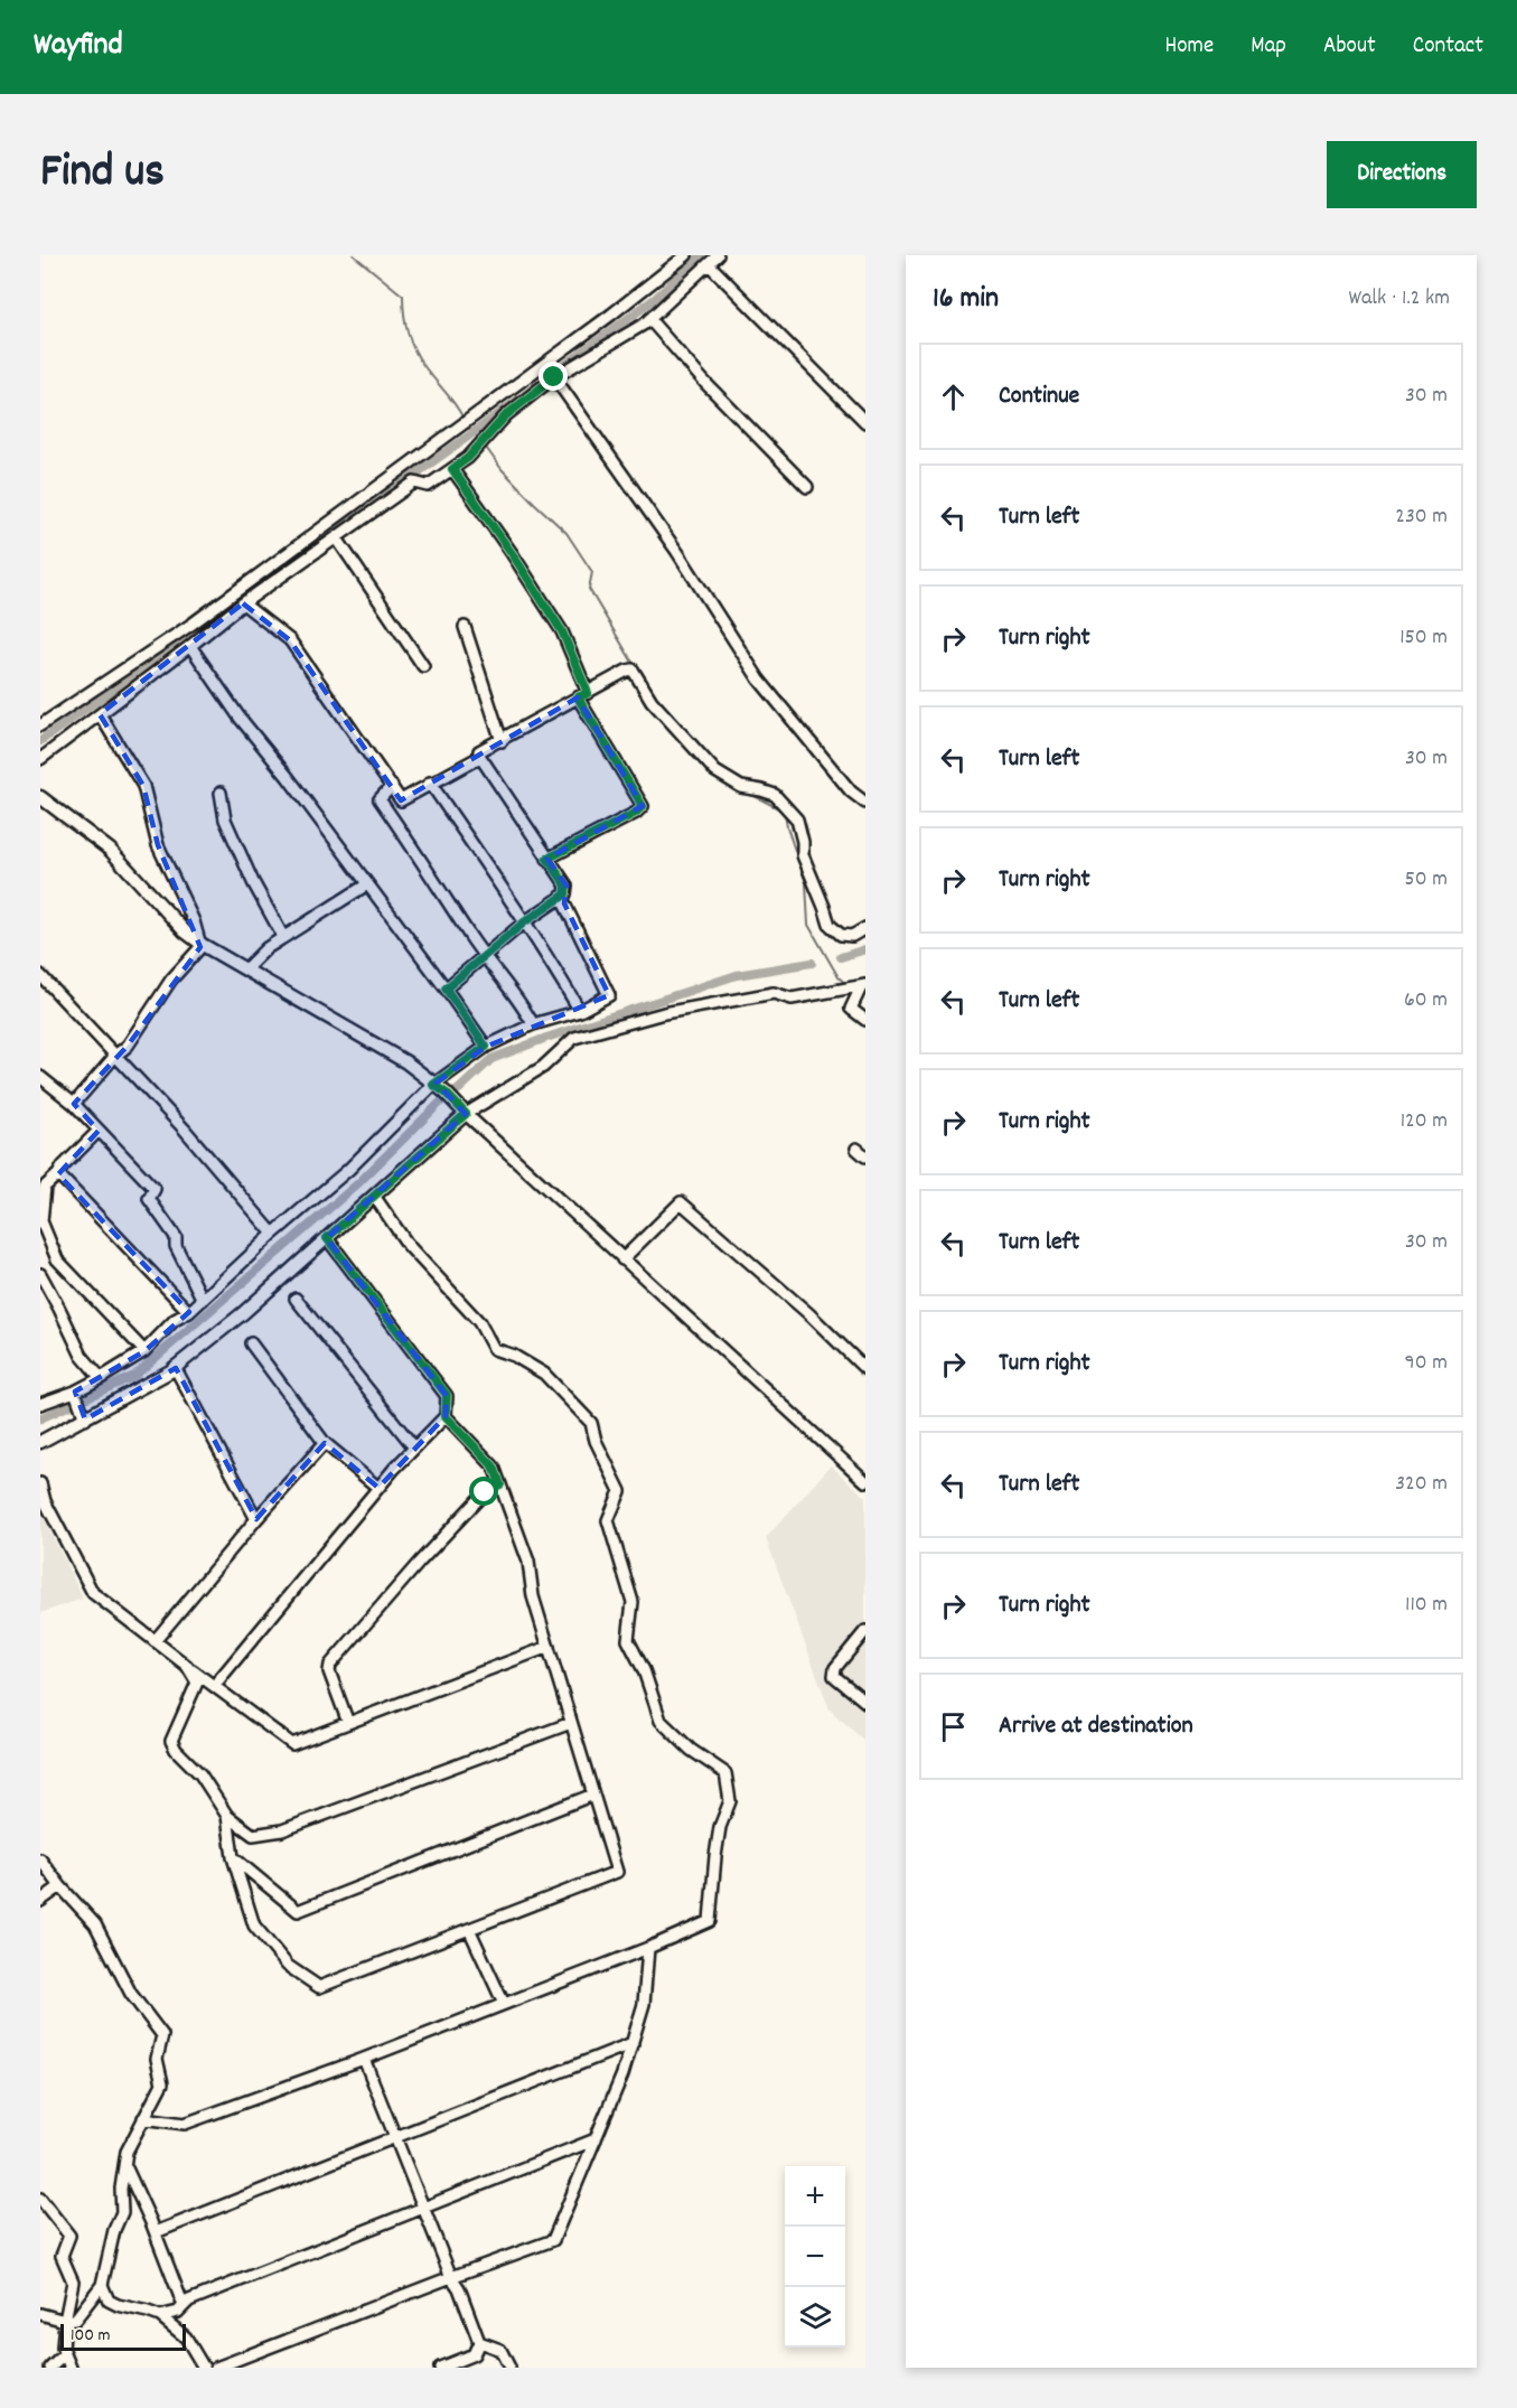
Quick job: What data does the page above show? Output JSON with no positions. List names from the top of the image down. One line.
{"scale_bar":"100 m","page":{"header":"Wayfind","nav":["Home","Map","About","Contact"],"title":"Find us","buttons":"Directions","heading":["16 min","Walk · 1.2 km"],"list":[["Continue","30 m"],["Turn left","230 m"],["Turn right","150 m"],["Turn left","30 m"],["Turn right","50 m"],["Turn left","60 m"],["Turn right","120 m"],["Turn left","30 m"],["Turn right","90 m"],["Turn left","320 m"],["Turn right","110 m"],"Arrive at destination"],"map_buttons":["+","−"],"scale":"100 m"}}
